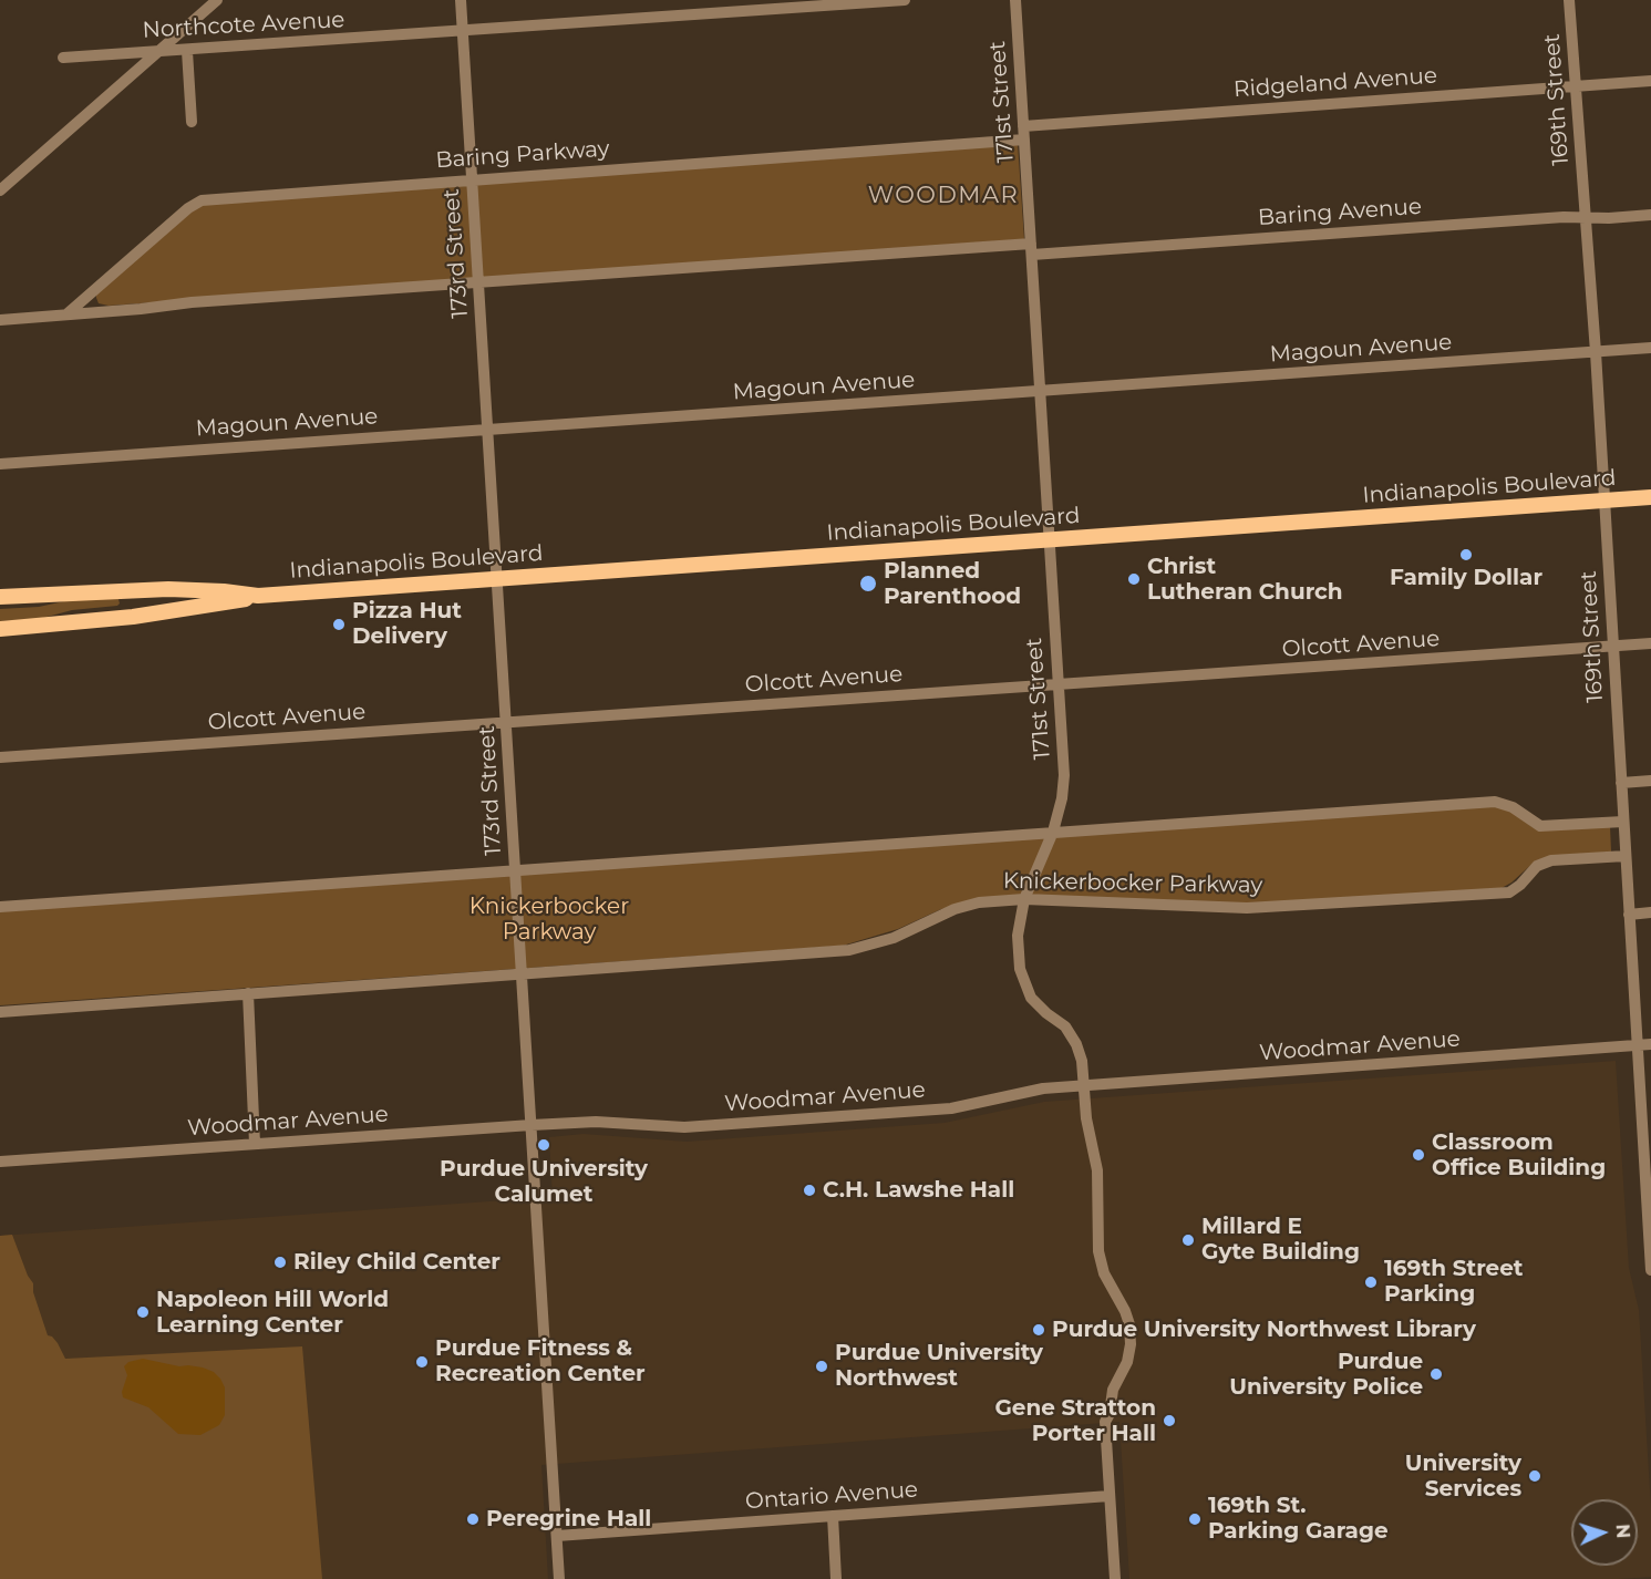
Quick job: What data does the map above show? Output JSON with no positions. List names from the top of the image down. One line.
{"streets":{"main road":["Indianapolis Boulevard"],"street":["Northcote Avenue","Ridgeland Avenue","169th Street","171st Street","Baring Parkway","Baring Avenue","173rd Street","Magoun Avenue","Olcott Avenue","Knickerbocker Parkway","Woodmar Avenue","Ontario Avenue"]},"crossings":[["Northcote Avenue","173rd Street"],["Ridgeland Avenue","169th Street"],["Ridgeland Avenue","171st Street"],["169th Street","Baring Avenue"],["169th Street","Magoun Avenue"],["169th Street","Indianapolis Boulevard"],["169th Street","Olcott Avenue"],["169th Street","Knickerbocker Parkway"],["169th Street","Woodmar Avenue"],["171st Street","Baring Parkway"],["171st Street","Baring Avenue"],["171st Street","Magoun Avenue"],["171st Street","Indianapolis Boulevard"],["171st Street","Olcott Avenue"],["171st Street","Knickerbocker Parkway"],["171st Street","Woodmar Avenue"],["171st Street","Ontario Avenue"],["Baring Parkway","173rd Street"],["173rd Street","Magoun Avenue"],["173rd Street","Indianapolis Boulevard"],["173rd Street","Olcott Avenue"],["173rd Street","Knickerbocker Parkway"],["173rd Street","Woodmar Avenue"],["173rd Street","Ontario Avenue"]],"districts":["WOODMAR"],"parks":["Knickerbocker Parkway"],"places":["Family Dollar","Christ Lutheran Church","Planned Parenthood","Pizza Hut Delivery","Purdue University Calumet","Classroom Office Building","C.H. Lawshe Hall","Millard E Gyte Building","Riley Child Center","169th Street Parking","Napoleon Hill World Learning Center","Purdue University Northwest Library","Purdue Fitness & Recreation Center","Purdue University Northwest","Purdue University Police","Gene Stratton Porter Hall","University Services","Peregrine Hall","169th St. Parking Garage"],"north":"right"}
